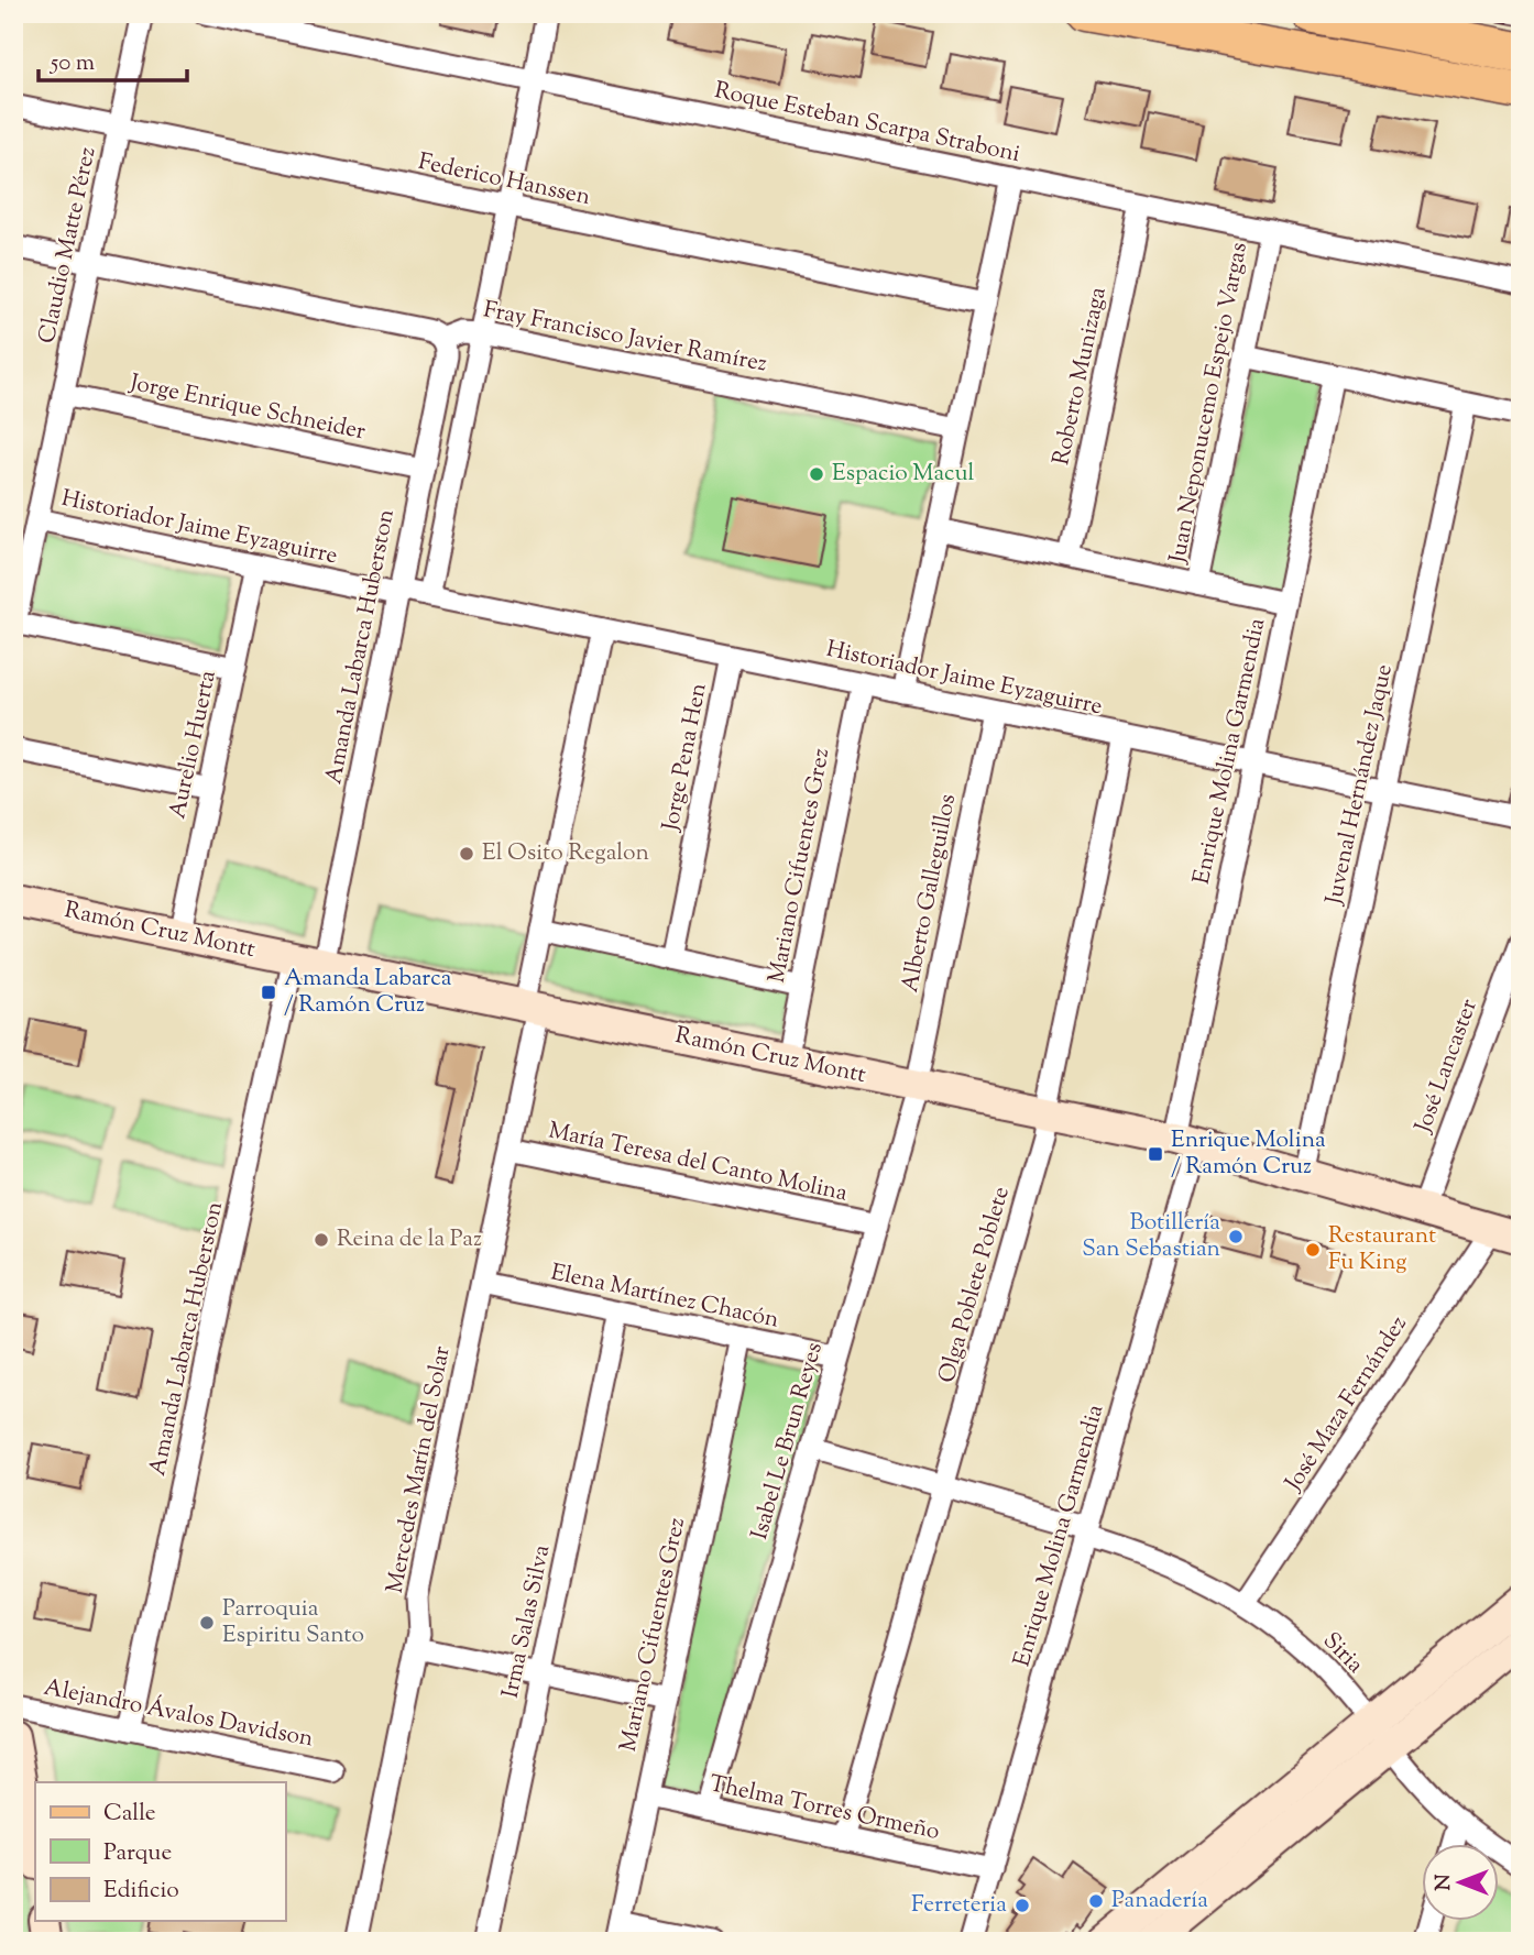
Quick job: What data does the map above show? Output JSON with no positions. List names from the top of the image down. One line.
{"streets":{"street":["Roque Esteban Scarpa Straboni","Federico Hanssen","Claudio Matte Pérez","Fray Francisco Javier Ramírez","Roberto Munizaga","Juan Neponucemo Espejo Vargas","Jorge Enrique Schneider","Historiador Jaime Eyzaguirre","Amanda Labarca Huberston","Aurelio Huerta","Enrique Molina Garmendia","Jorge Pena Hen","Juvenal Hernández Jaque","Mariano Cifuentes Grez","Alberto Galleguillos","Ramón Cruz Montt","José Lancaster","María Teresa del Canto Molina","Olga Poblete Poblete","Elena Martínez Chacón","José Maza Fernández","Isabel Le Brun Reyes","Mercedes Marín del Solar","Irma Salas Silva","Siria","Alejandro Ávalos Davidson","Thelma Torres Ormeño"]},"crossings":[["Roque Esteban Scarpa Straboni","Roberto Munizaga"],["Roque Esteban Scarpa Straboni","Juan Neponucemo Espejo Vargas"],["Federico Hanssen","Claudio Matte Pérez"],["Claudio Matte Pérez","Jorge Enrique Schneider"],["Claudio Matte Pérez","Historiador Jaime Eyzaguirre"],["Fray Francisco Javier Ramírez","Amanda Labarca Huberston"],["Jorge Enrique Schneider","Amanda Labarca Huberston"],["Historiador Jaime Eyzaguirre","Amanda Labarca Huberston"],["Historiador Jaime Eyzaguirre","Aurelio Huerta"],["Historiador Jaime Eyzaguirre","Enrique Molina Garmendia"],["Historiador Jaime Eyzaguirre","Jorge Pena Hen"],["Historiador Jaime Eyzaguirre","Juvenal Hernández Jaque"],["Historiador Jaime Eyzaguirre","Mariano Cifuentes Grez"],["Historiador Jaime Eyzaguirre","Alberto Galleguillos"],["Historiador Jaime Eyzaguirre","Olga Poblete Poblete"],["Historiador Jaime Eyzaguirre","Mercedes Marín del Solar"],["Amanda Labarca Huberston","Ramón Cruz Montt"],["Amanda Labarca Huberston","Alejandro Ávalos Davidson"],["Aurelio Huerta","Ramón Cruz Montt"],["Enrique Molina Garmendia","Ramón Cruz Montt"],["Enrique Molina Garmendia","Siria"],["Enrique Molina Garmendia","Thelma Torres Ormeño"],["Juvenal Hernández Jaque","Ramón Cruz Montt"],["Mariano Cifuentes Grez","Ramón Cruz Montt"],["Mariano Cifuentes Grez","Elena Martínez Chacón"],["Mariano Cifuentes Grez","Thelma Torres Ormeño"],["Alberto Galleguillos","Ramón Cruz Montt"],["Alberto Galleguillos","Isabel Le Brun Reyes"],["Ramón Cruz Montt","José Lancaster"],["Ramón Cruz Montt","Olga Poblete Poblete"],["Ramón Cruz Montt","José Maza Fernández"],["Ramón Cruz Montt","Isabel Le Brun Reyes"],["Ramón Cruz Montt","Mercedes Marín del Solar"],["María Teresa del Canto Molina","Isabel Le Brun Reyes"],["María Teresa del Canto Molina","Mercedes Marín del Solar"],["Olga Poblete Poblete","Siria"],["Olga Poblete Poblete","Thelma Torres Ormeño"],["Elena Martínez Chacón","Isabel Le Brun Reyes"],["Elena Martínez Chacón","Mercedes Marín del Solar"],["Elena Martínez Chacón","Irma Salas Silva"],["José Maza Fernández","Siria"],["Isabel Le Brun Reyes","Siria"],["Isabel Le Brun Reyes","Thelma Torres Ormeño"]],"places":{"other":["Espacio Macul","El Osito Regalon","Botillería San Sebastian","Reina de la Paz","Restaurant Fu King","Parroquia Espiritu Santo","Panadería","Ferreteria"],"transit":["Amanda Labarca / Ramón Cruz","Enrique Molina / Ramón Cruz"]},"legend":["Calle","Parque","Edificio"],"scale_bar":"50 m","north":"left"}
